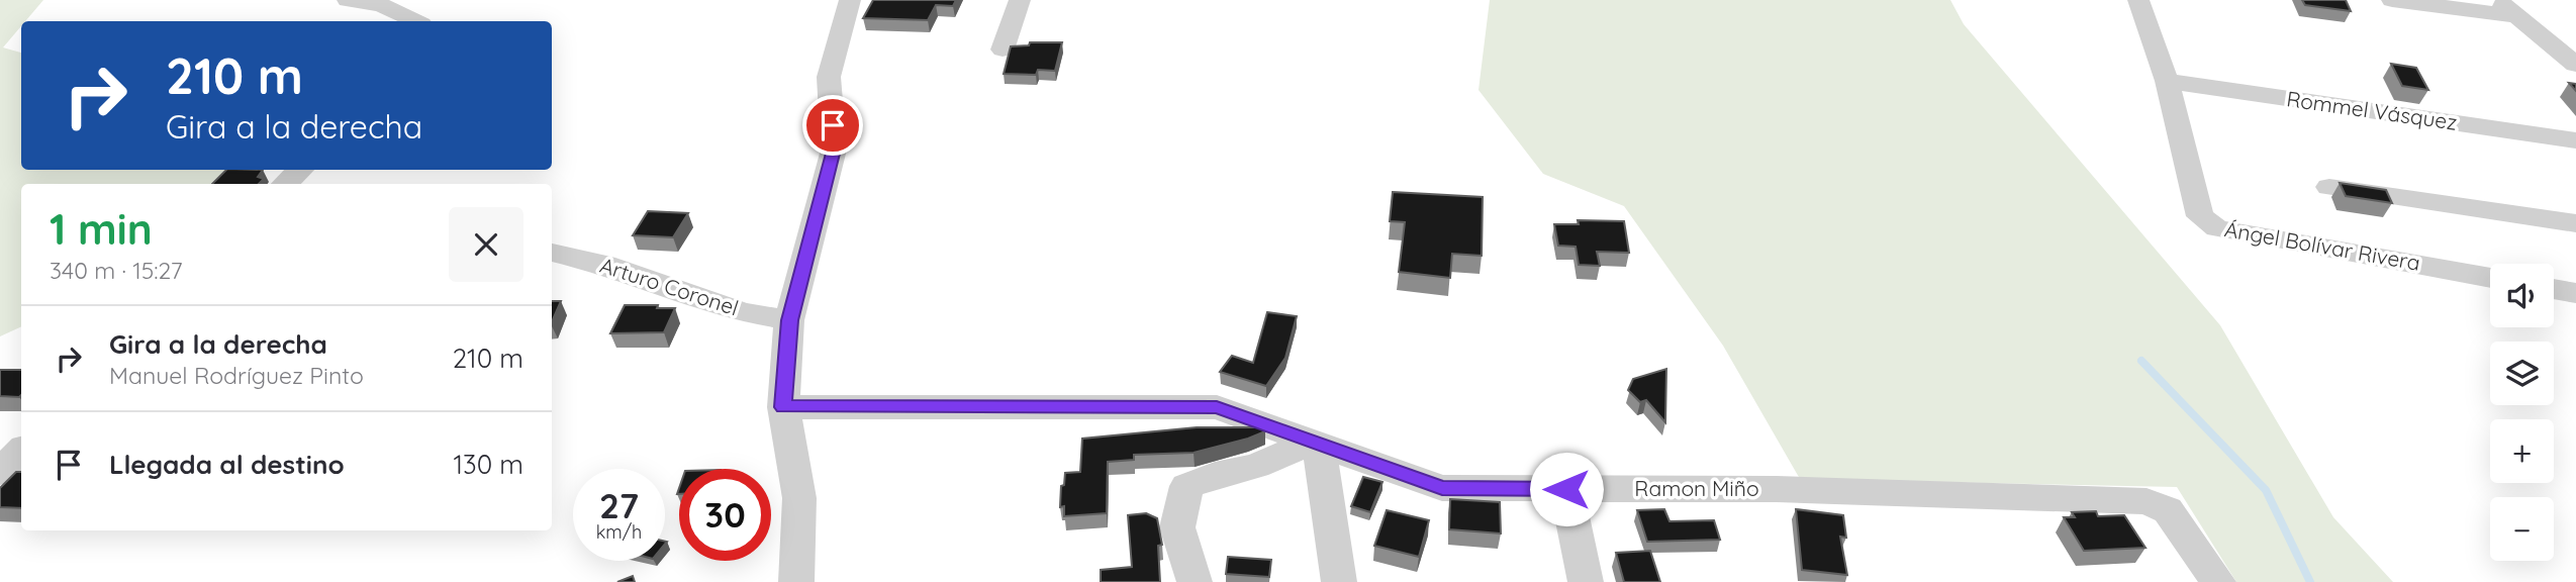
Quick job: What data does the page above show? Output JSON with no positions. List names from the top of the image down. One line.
{"streets":{"street":["Rommel Vásquez","Ángel Bolívar Rivera","Arturo Coronel","Ramon Miño"]},"crossings":[["Rommel Vásquez","Ángel Bolívar Rivera"]],"page":{"turn":["210 m","Gira a la derecha"],"heading":["1 min","340 m · 15:27"],"map_buttons":["+","−"],"list":[{"name":"Gira a la derecha","note":"Manuel Rodríguez Pinto","value":"210 m"},{"name":"Llegada al destino","value":"130 m"}],"speed":"27 km/h","limit":"30"}}
